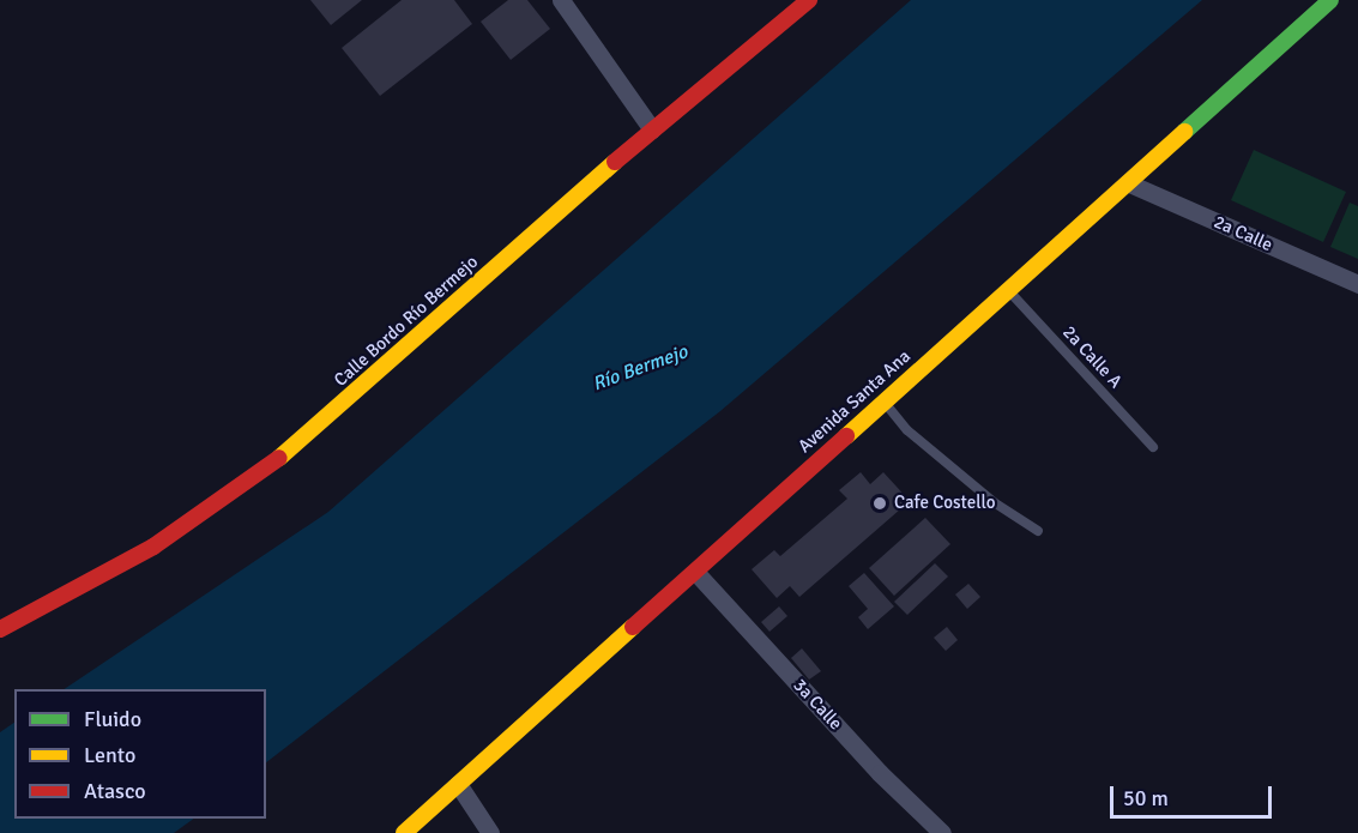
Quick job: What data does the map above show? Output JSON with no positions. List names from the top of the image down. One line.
{"streets":{"main road":["Calle Bordo Río Bermejo","Avenida Santa Ana"],"street":["2a Calle","3a Calle"],"lane":["2a Calle A"]},"crossings":[["2a Calle","Avenida Santa Ana"],["2a Calle A","Avenida Santa Ana"],["Avenida Santa Ana","3a Calle"]],"water":["Río Bermejo"],"places":["Cafe Costello"],"legend":["Fluido","Lento","Atasco"],"scale_bar":"50 m"}
